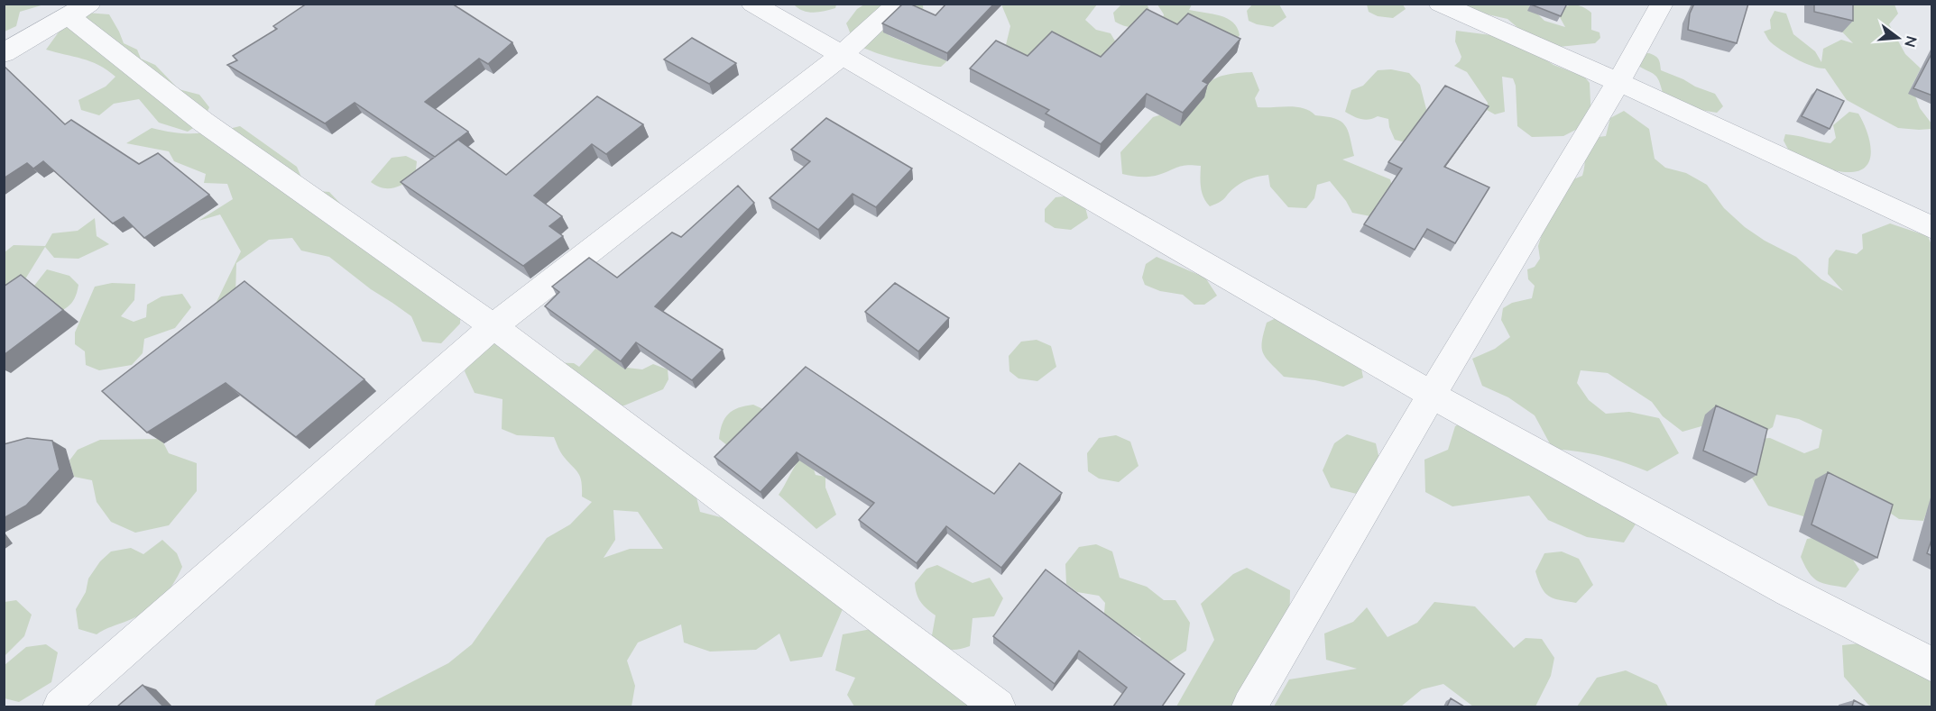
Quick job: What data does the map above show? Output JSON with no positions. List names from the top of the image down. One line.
{"north":"right"}
